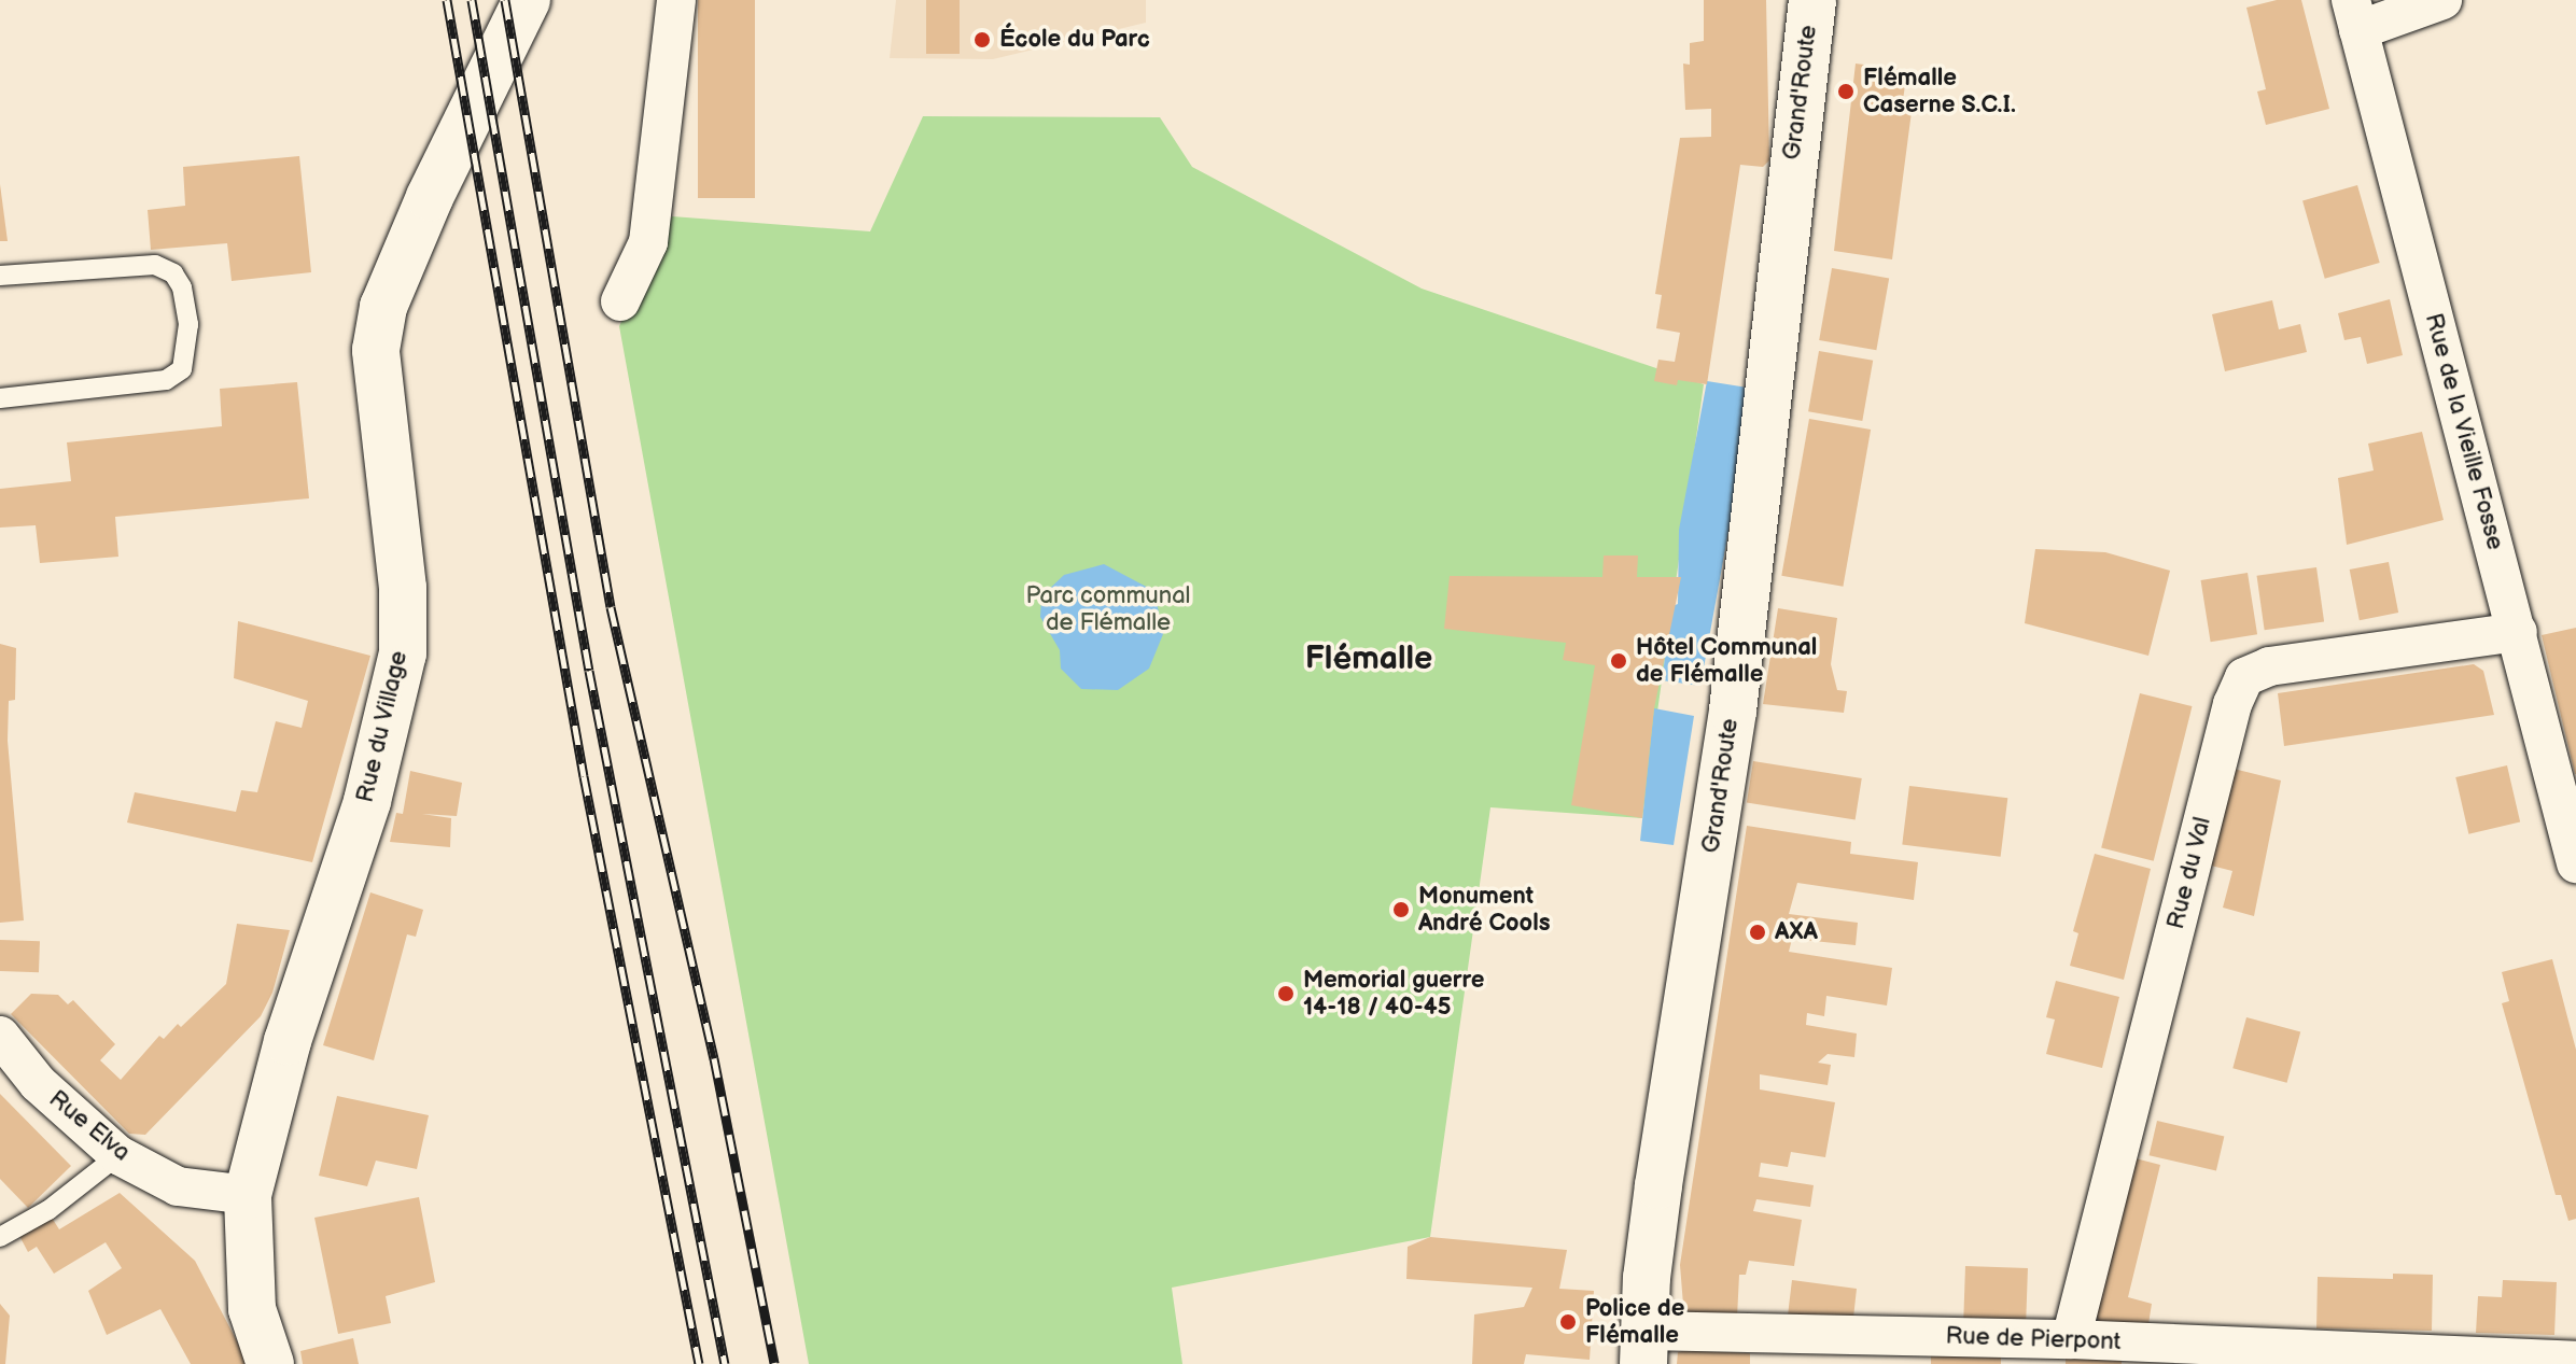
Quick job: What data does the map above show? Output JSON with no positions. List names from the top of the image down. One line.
{"streets":{"street":["Grand'Route","Rue de la Vieille Fosse","Rue du Village","Rue du Val","Rue Elva","Rue de Pierpont"]},"crossings":[["Grand'Route","Rue de Pierpont"],["Rue de la Vieille Fosse","Rue du Val"],["Rue du Village","Rue Elva"],["Rue du Val","Rue de Pierpont"]],"districts":["Flémalle"],"parks":["Parc communal de Flémalle"],"places":["École du Parc","Flémalle Caserne S.C.I.","Hôtel Communal de Flémalle","Monument André Cools","AXA","Memorial guerre 14-18 / 40-45","Police de Flémalle"]}
